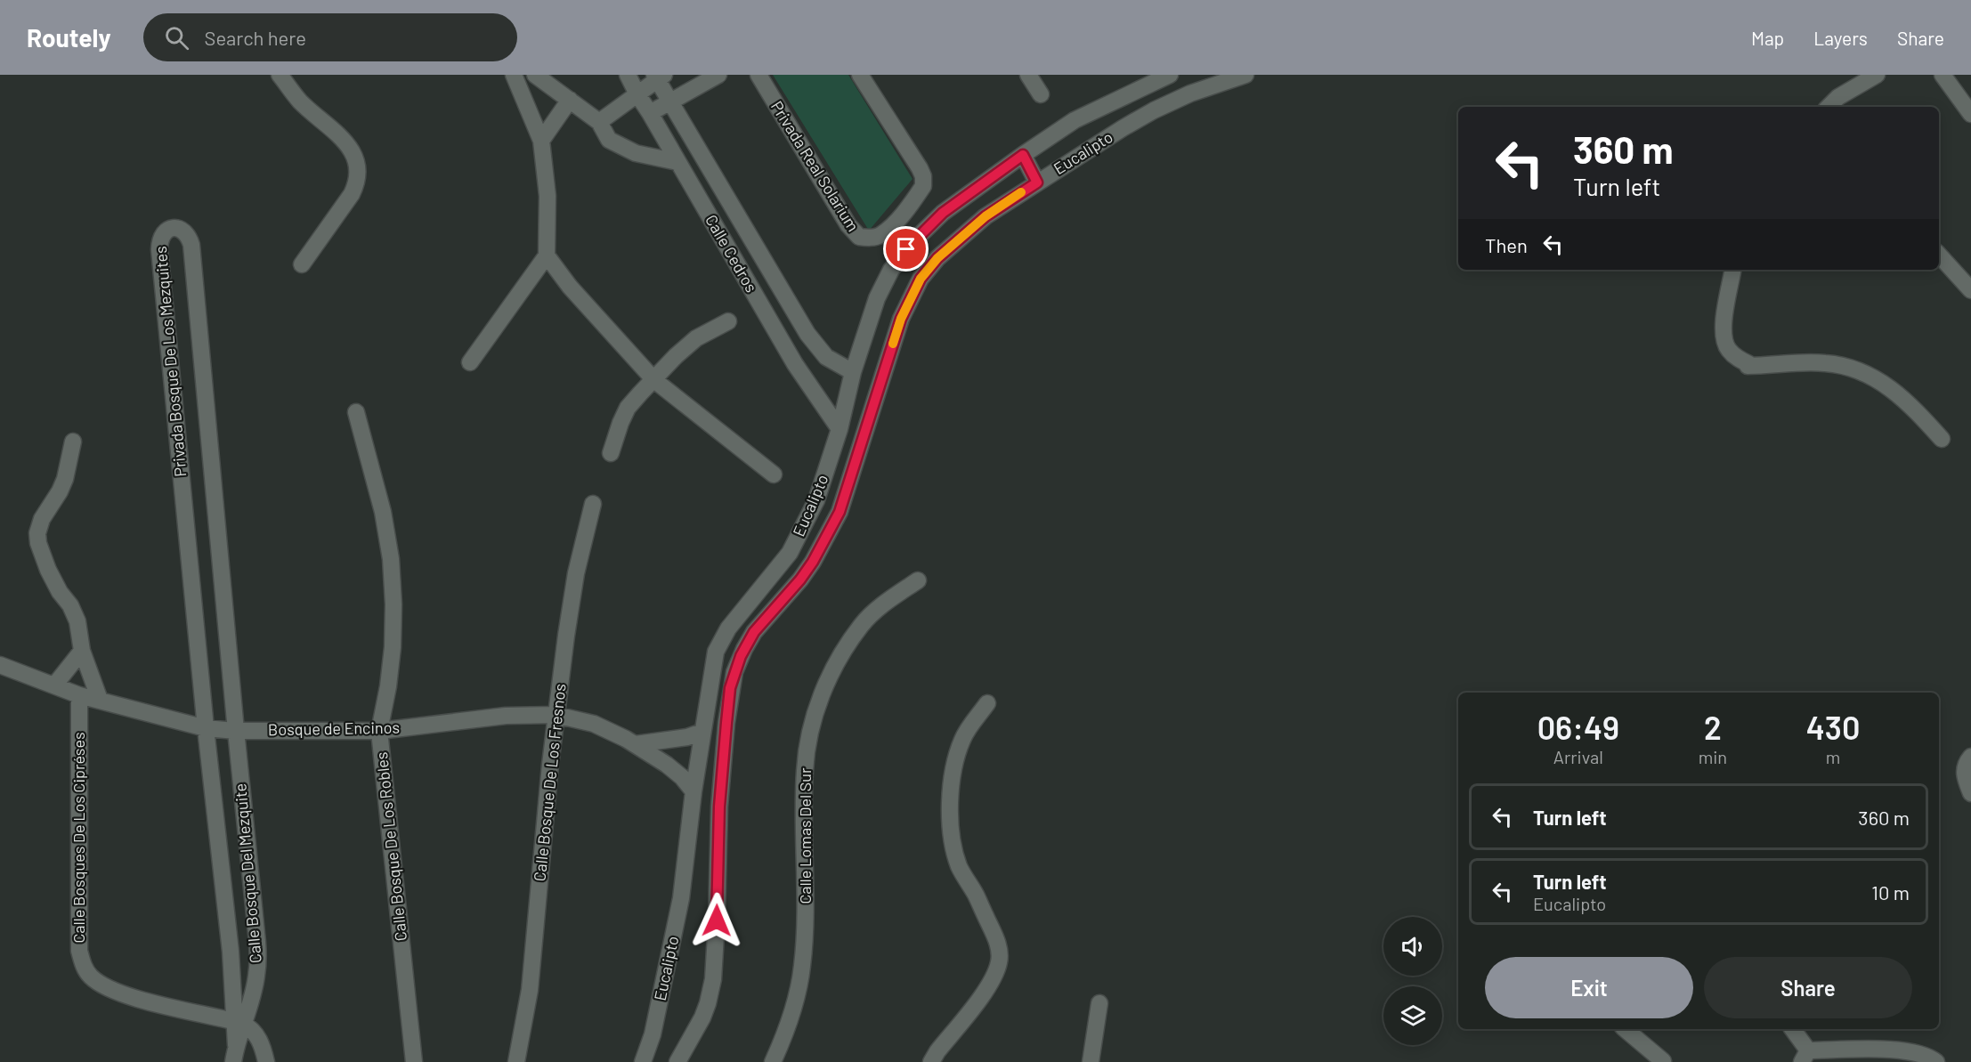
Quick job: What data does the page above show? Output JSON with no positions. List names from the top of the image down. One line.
{"streets":{"street":["Eucalipto","Privada Real Solarium","Calle Cedros","Privada Bosque De Los Mezquites","Bosque de Encinos","Calle Bosque De Los Fresnos","Calle Lomas Del Sur","Calle Bosques De Los Cipréses","Calle Bosque De Los Robles","Calle Bosque Del Mezquite"]},"crossings":[["Eucalipto","Calle Cedros"],["Eucalipto","Bosque de Encinos"],["Privada Bosque De Los Mezquites","Bosque de Encinos"],["Privada Bosque De Los Mezquites","Calle Bosque Del Mezquite"],["Bosque de Encinos","Calle Bosque De Los Fresnos"],["Bosque de Encinos","Calle Bosques De Los Cipréses"],["Bosque de Encinos","Calle Bosque De Los Robles"],["Bosque de Encinos","Calle Bosque Del Mezquite"],["Calle Bosques De Los Cipréses","Calle Bosque Del Mezquite"]],"page":{"header":"Routely","search":"Search here","nav":["Map","Layers","Share"],"turn":["360 m","Turn left"],"then":"Then","eta":["06:49","Arrival","2","min","430","m"],"list":[{"name":"Turn left","value":"360 m"},{"name":"Turn left","note":"Eucalipto","value":"10 m"}],"buttons":["Exit","Share"]}}
